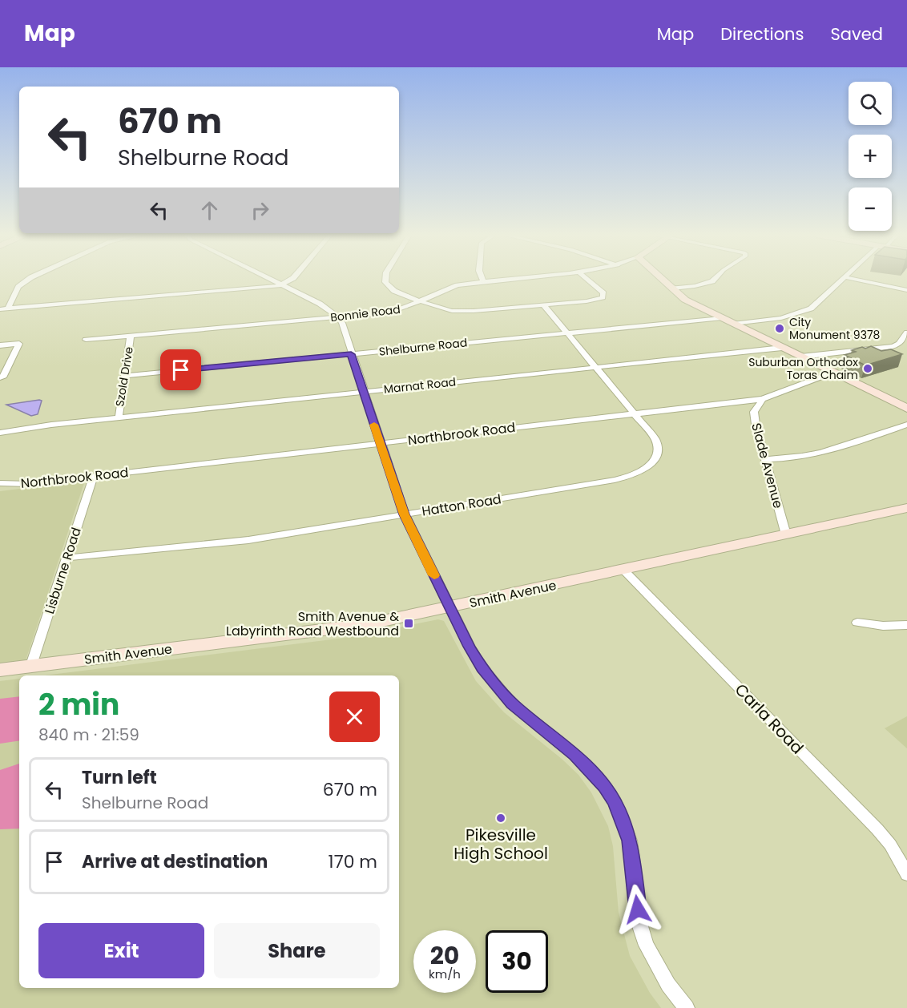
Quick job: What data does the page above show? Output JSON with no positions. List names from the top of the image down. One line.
{"streets":{"main road":["Smith Avenue"],"street":["Bonnie Road","Shelburne Road","Szold Drive","Marnat Road","Northbrook Road","Slade Avenue","Hatton Road","Lisburne Road","Carla Road"]},"crossings":[["Bonnie Road","Szold Drive"],["Shelburne Road","Szold Drive"],["Shelburne Road","Hatton Road"],["Szold Drive","Marnat Road"],["Marnat Road","Hatton Road"],["Northbrook Road","Slade Avenue"],["Northbrook Road","Hatton Road"],["Northbrook Road","Lisburne Road"],["Slade Avenue","Smith Avenue"],["Hatton Road","Lisburne Road"],["Lisburne Road","Smith Avenue"],["Smith Avenue","Carla Road"]],"places":{"other":["City Monument 9378","Suburban Orthodox Toras Chaim","Pikesville High School"],"transit":["Smith Avenue & Labyrinth Road Westbound"]},"page":{"header":"Map","nav":["Map","Directions","Saved"],"map_buttons":["+","−"],"turn":["670 m","Shelburne Road"],"heading":["2 min","840 m · 21:59"],"list":[{"name":"Turn left","note":"Shelburne Road","value":"670 m"},{"name":"Arrive at destination","value":"170 m"}],"buttons":["Exit","Share"],"speed":"20 km/h","limit":"30"}}
